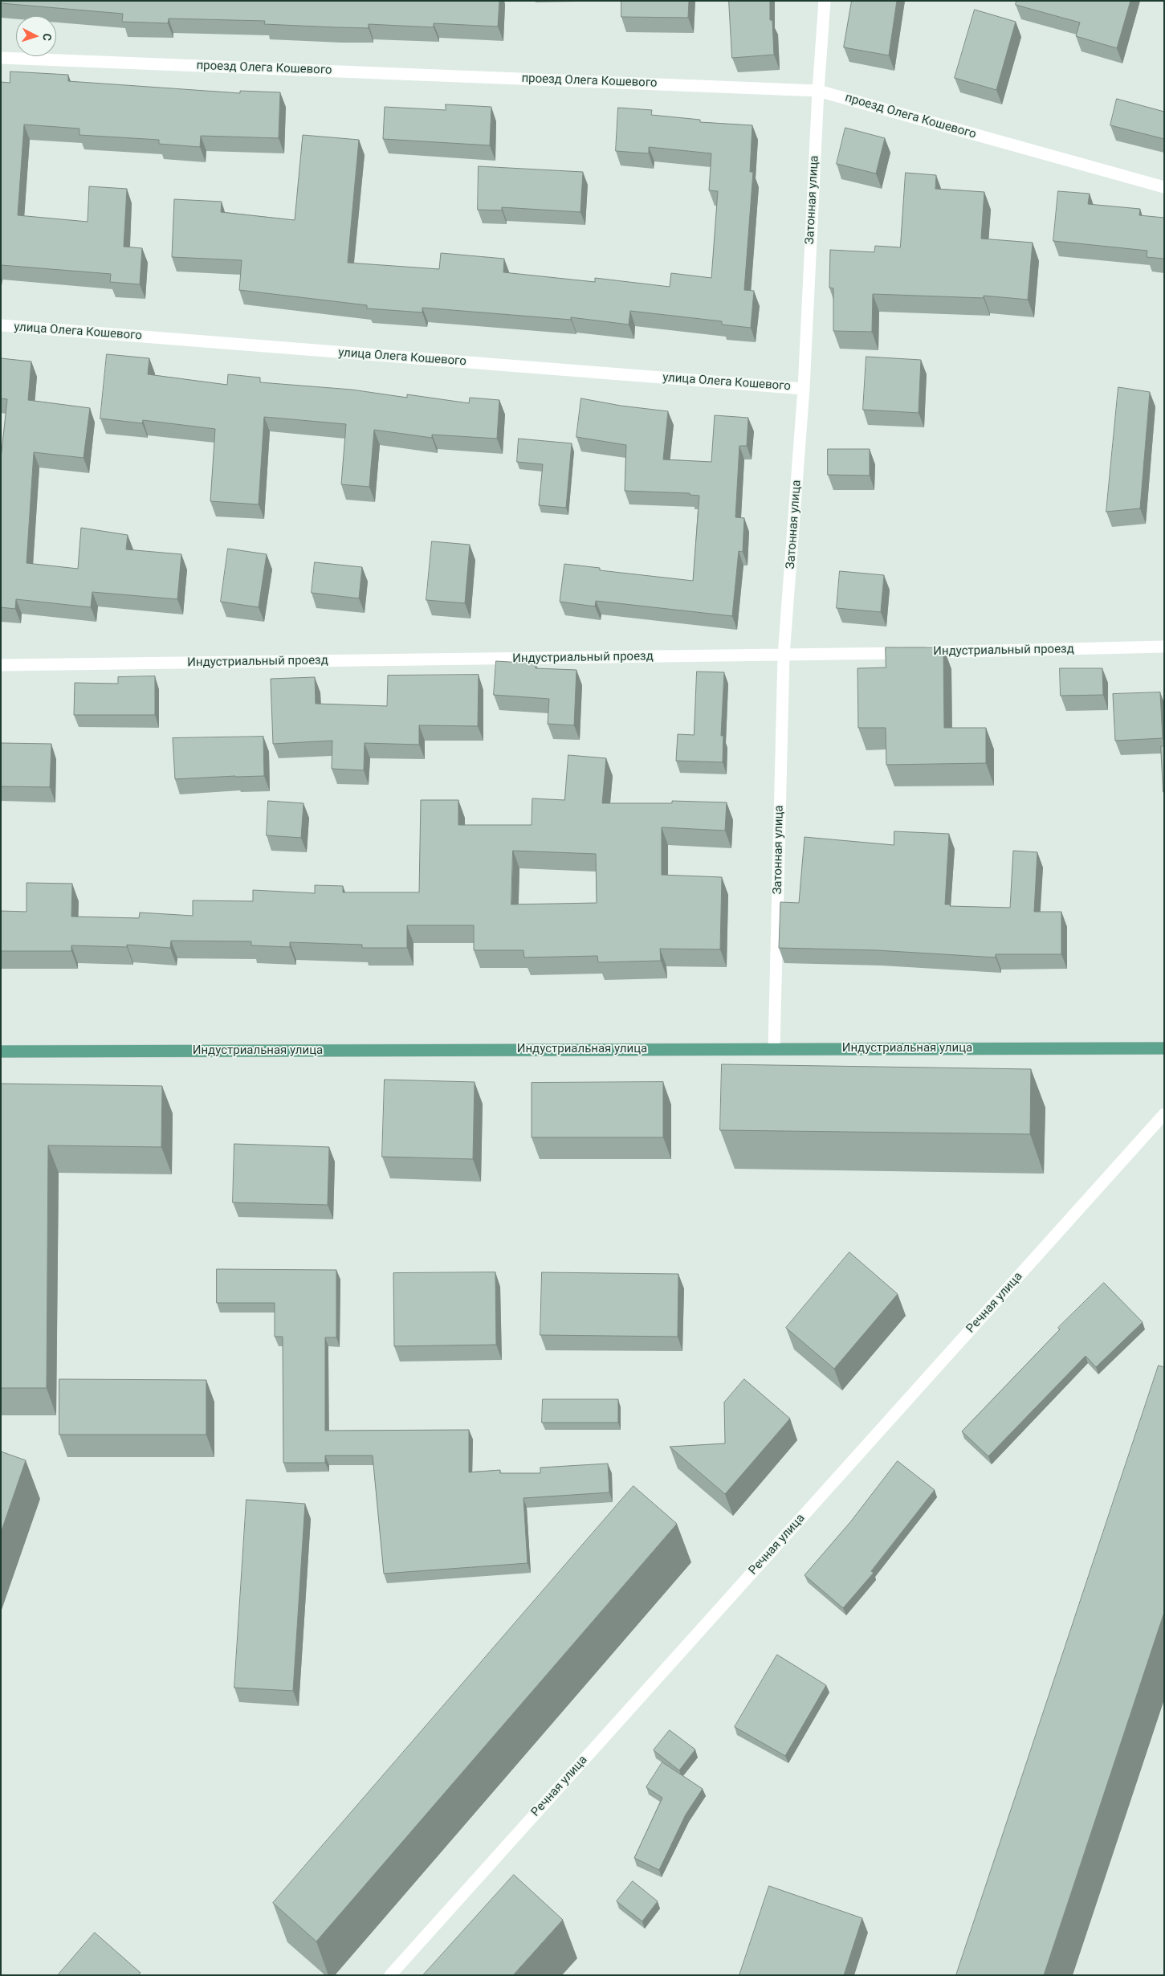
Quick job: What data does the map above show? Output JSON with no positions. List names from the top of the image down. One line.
{"streets":{"main road":["Индустриальная улица"],"street":["проезд Олега Кошевого","Затонная улица","улица Олега Кошевого","Индустриальный проезд","Речная улица"]},"crossings":[["проезд Олега Кошевого","Затонная улица"],["Затонная улица","улица Олега Кошевого"],["Затонная улица","Индустриальный проезд"],["Затонная улица","Индустриальная улица"]],"north":"right"}
